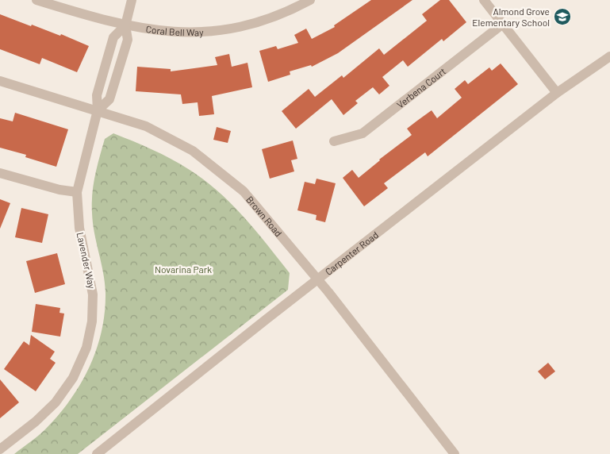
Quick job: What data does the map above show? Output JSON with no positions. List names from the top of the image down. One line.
{"streets":{"street":["Coral Bell Way","Verbena Court","Brown Road","Carpenter Road","Lavender Way"]},"crossings":[["Coral Bell Way","Lavender Way"],["Brown Road","Carpenter Road"],["Brown Road","Lavender Way"]],"parks":["Novarina Park"],"places":{"school or university":["Almond Grove Elementary School"]}}
